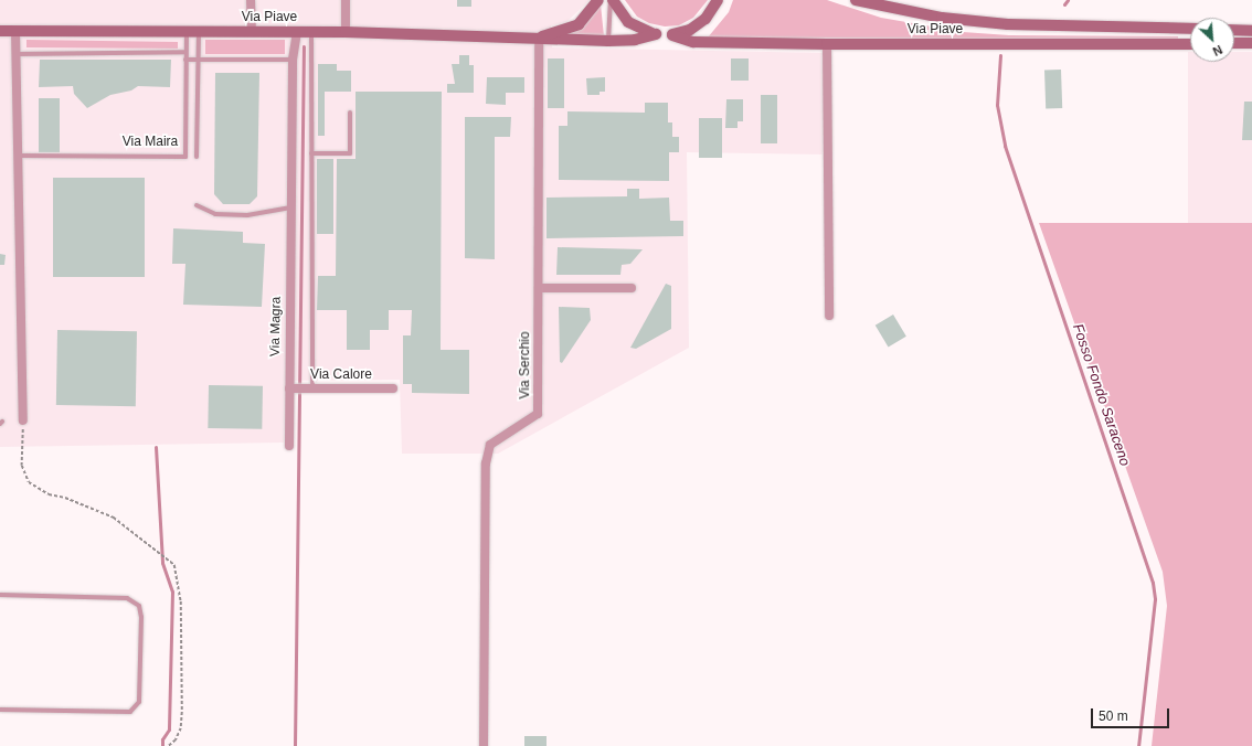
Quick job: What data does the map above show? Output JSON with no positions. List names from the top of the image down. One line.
{"streets":{"main road":["Via Piave"],"street":["Via Magra","Via Serchio","Via Calore"],"lane":["Via Maira"]},"crossings":[["Via Piave","Via Maira"],["Via Piave","Via Magra"],["Via Piave","Via Serchio"],["Via Magra","Via Calore"]],"water":["Fosso Fondo Saraceno"],"scale_bar":"50 m","north":"bottom right"}
